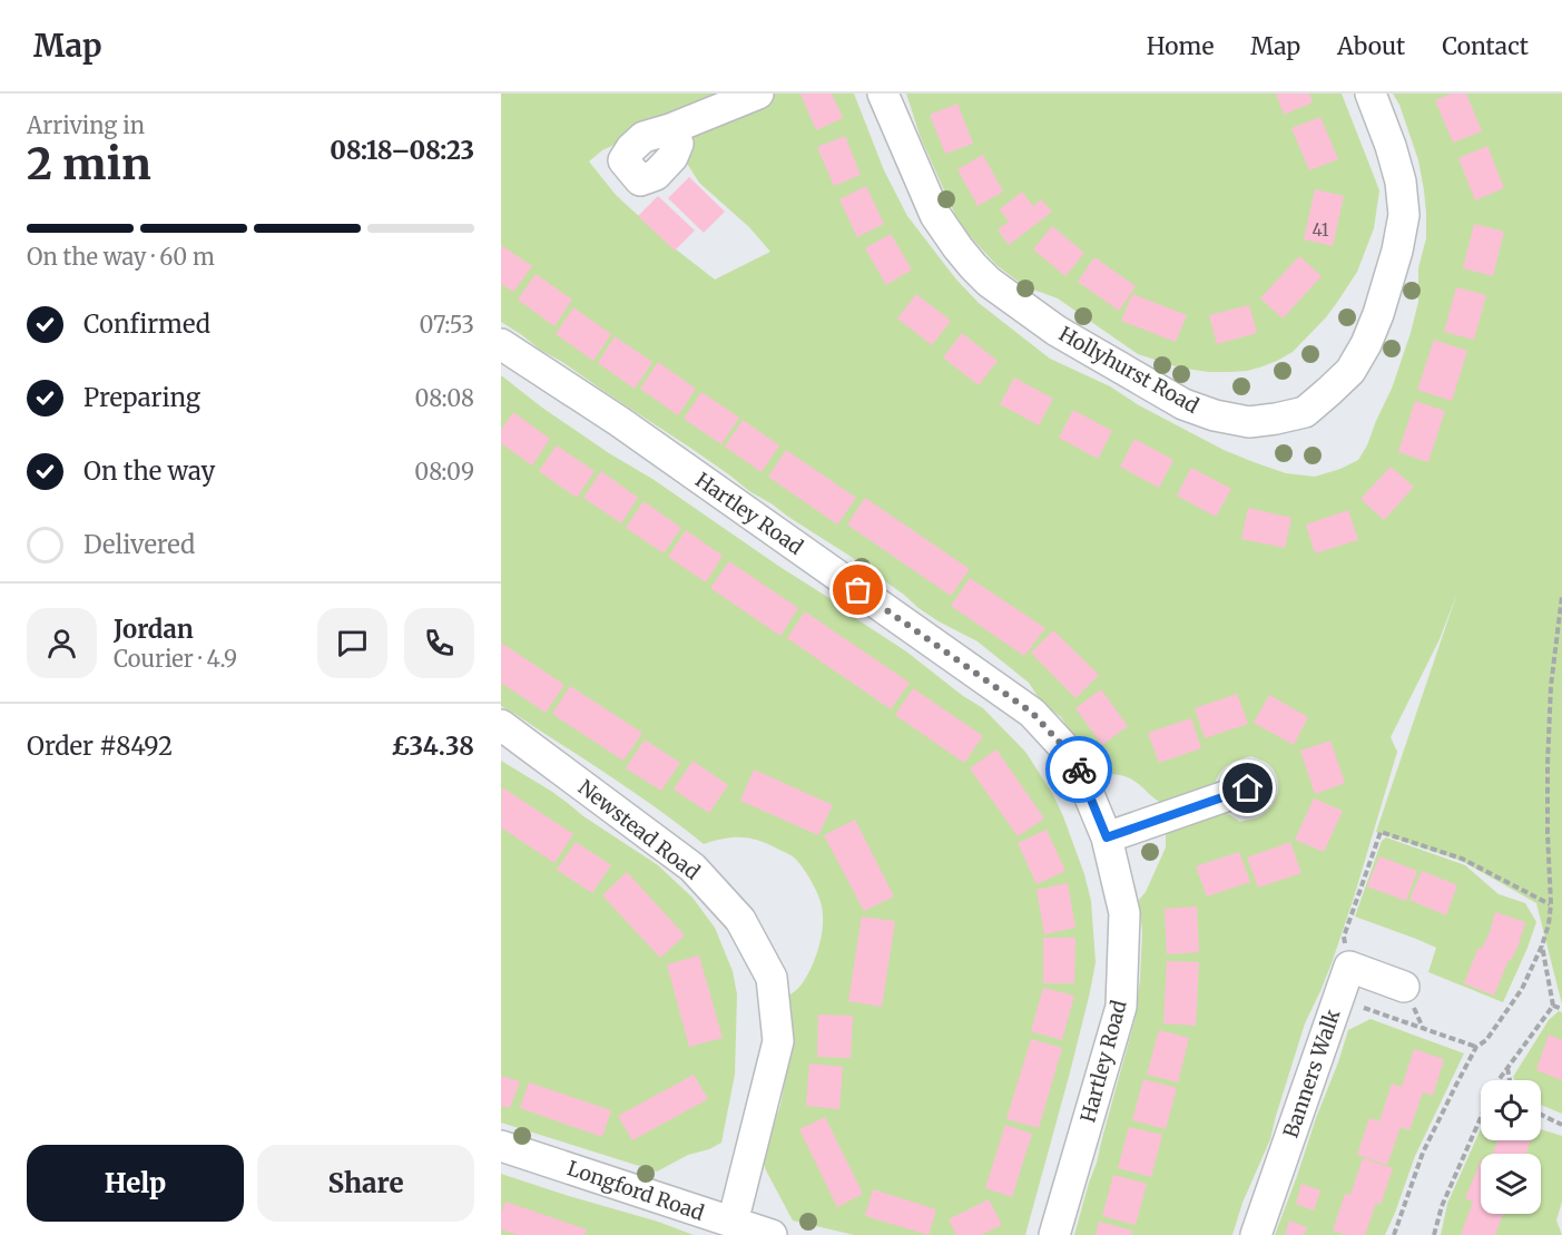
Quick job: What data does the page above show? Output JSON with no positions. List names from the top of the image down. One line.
{"streets":{"street":["Hollyhurst Road","Hartley Road","Newstead Road","Banners Walk","Longford Road"]},"crossings":[["Newstead Road","Longford Road"]],"house_numbers":["41"],"page":{"header":"Map","nav":["Home","Map","About","Contact"],"heading":["2 min","Arriving in","08:18–08:23"],"panel":["Jordan","Courier · 4.9","Order #8492","£34.38"],"bar":"On the way · 60 m","list":[["Confirmed","07:53"],["Preparing","08:08"],["On the way","08:09"],"Delivered"],"buttons":["Help","Share"]}}
